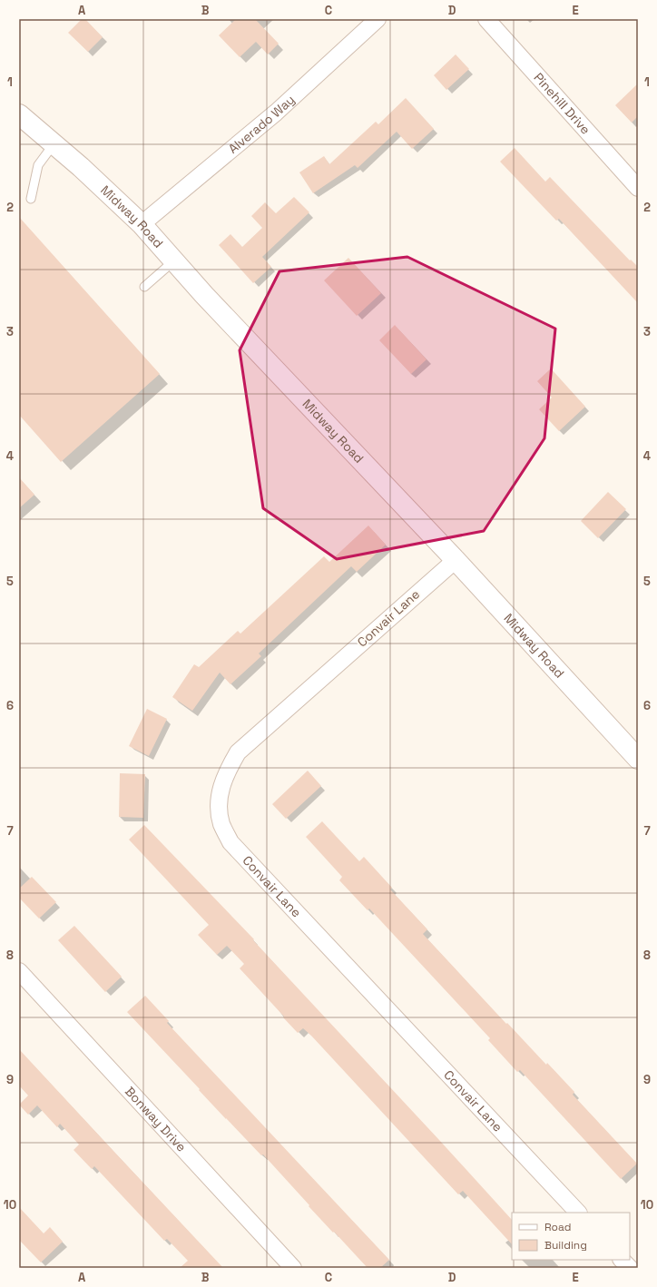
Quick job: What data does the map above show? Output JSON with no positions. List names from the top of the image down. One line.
{"streets":{"street":["Pinehill Drive","Alverado Way","Midway Road","Convair Lane","Bonway Drive"]},"crossings":[["Alverado Way","Midway Road"],["Midway Road","Convair Lane"]],"legend":["Road","Building"],"grid":{"columns":["A","B","C","D","E"],"rows":["1","2","3","4","5","6","7","8","9","10"]}}
